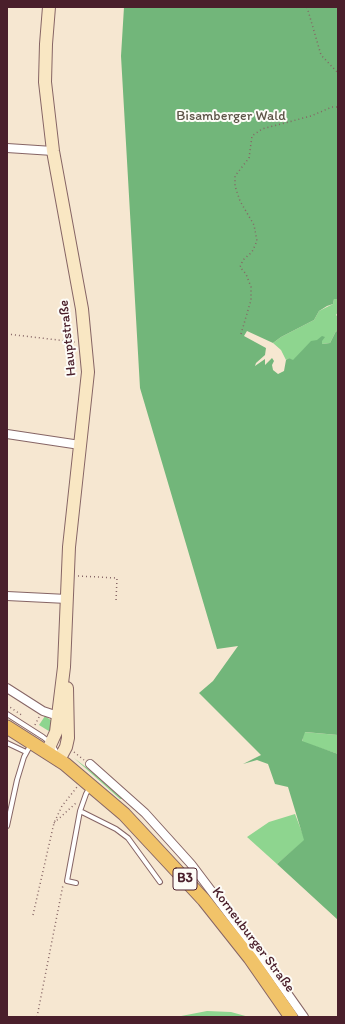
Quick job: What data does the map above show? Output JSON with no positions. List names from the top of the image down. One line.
{"streets":{"main road":["Hauptstraße","B3","Korneuburger Straße"]},"crossings":[["Hauptstraße","Korneuburger Straße"]],"parks":["Bisamberger Wald"]}
